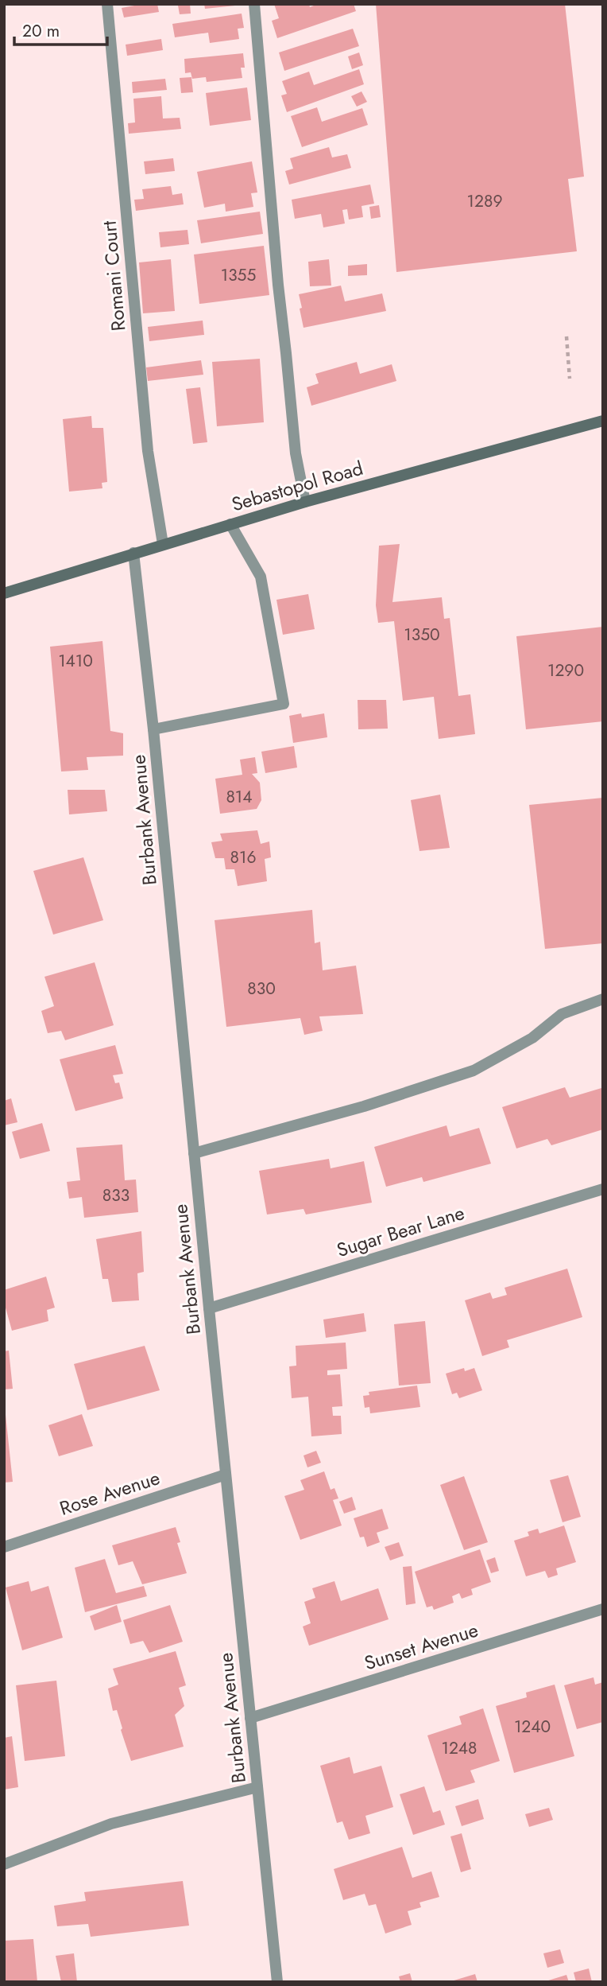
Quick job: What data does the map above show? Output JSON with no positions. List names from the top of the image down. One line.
{"streets":{"main road":["Sebastopol Road"],"street":["Romani Court","Burbank Avenue","Sugar Bear Lane","Rose Avenue","Sunset Avenue"]},"crossings":[["Romani Court","Sebastopol Road"],["Sebastopol Road","Burbank Avenue"],["Burbank Avenue","Sugar Bear Lane"],["Burbank Avenue","Rose Avenue"],["Burbank Avenue","Sunset Avenue"]],"house_numbers":["1289","1355","1350","1410","1290","814","816","830","833","1240","1248"],"scale_bar":"20 m"}
